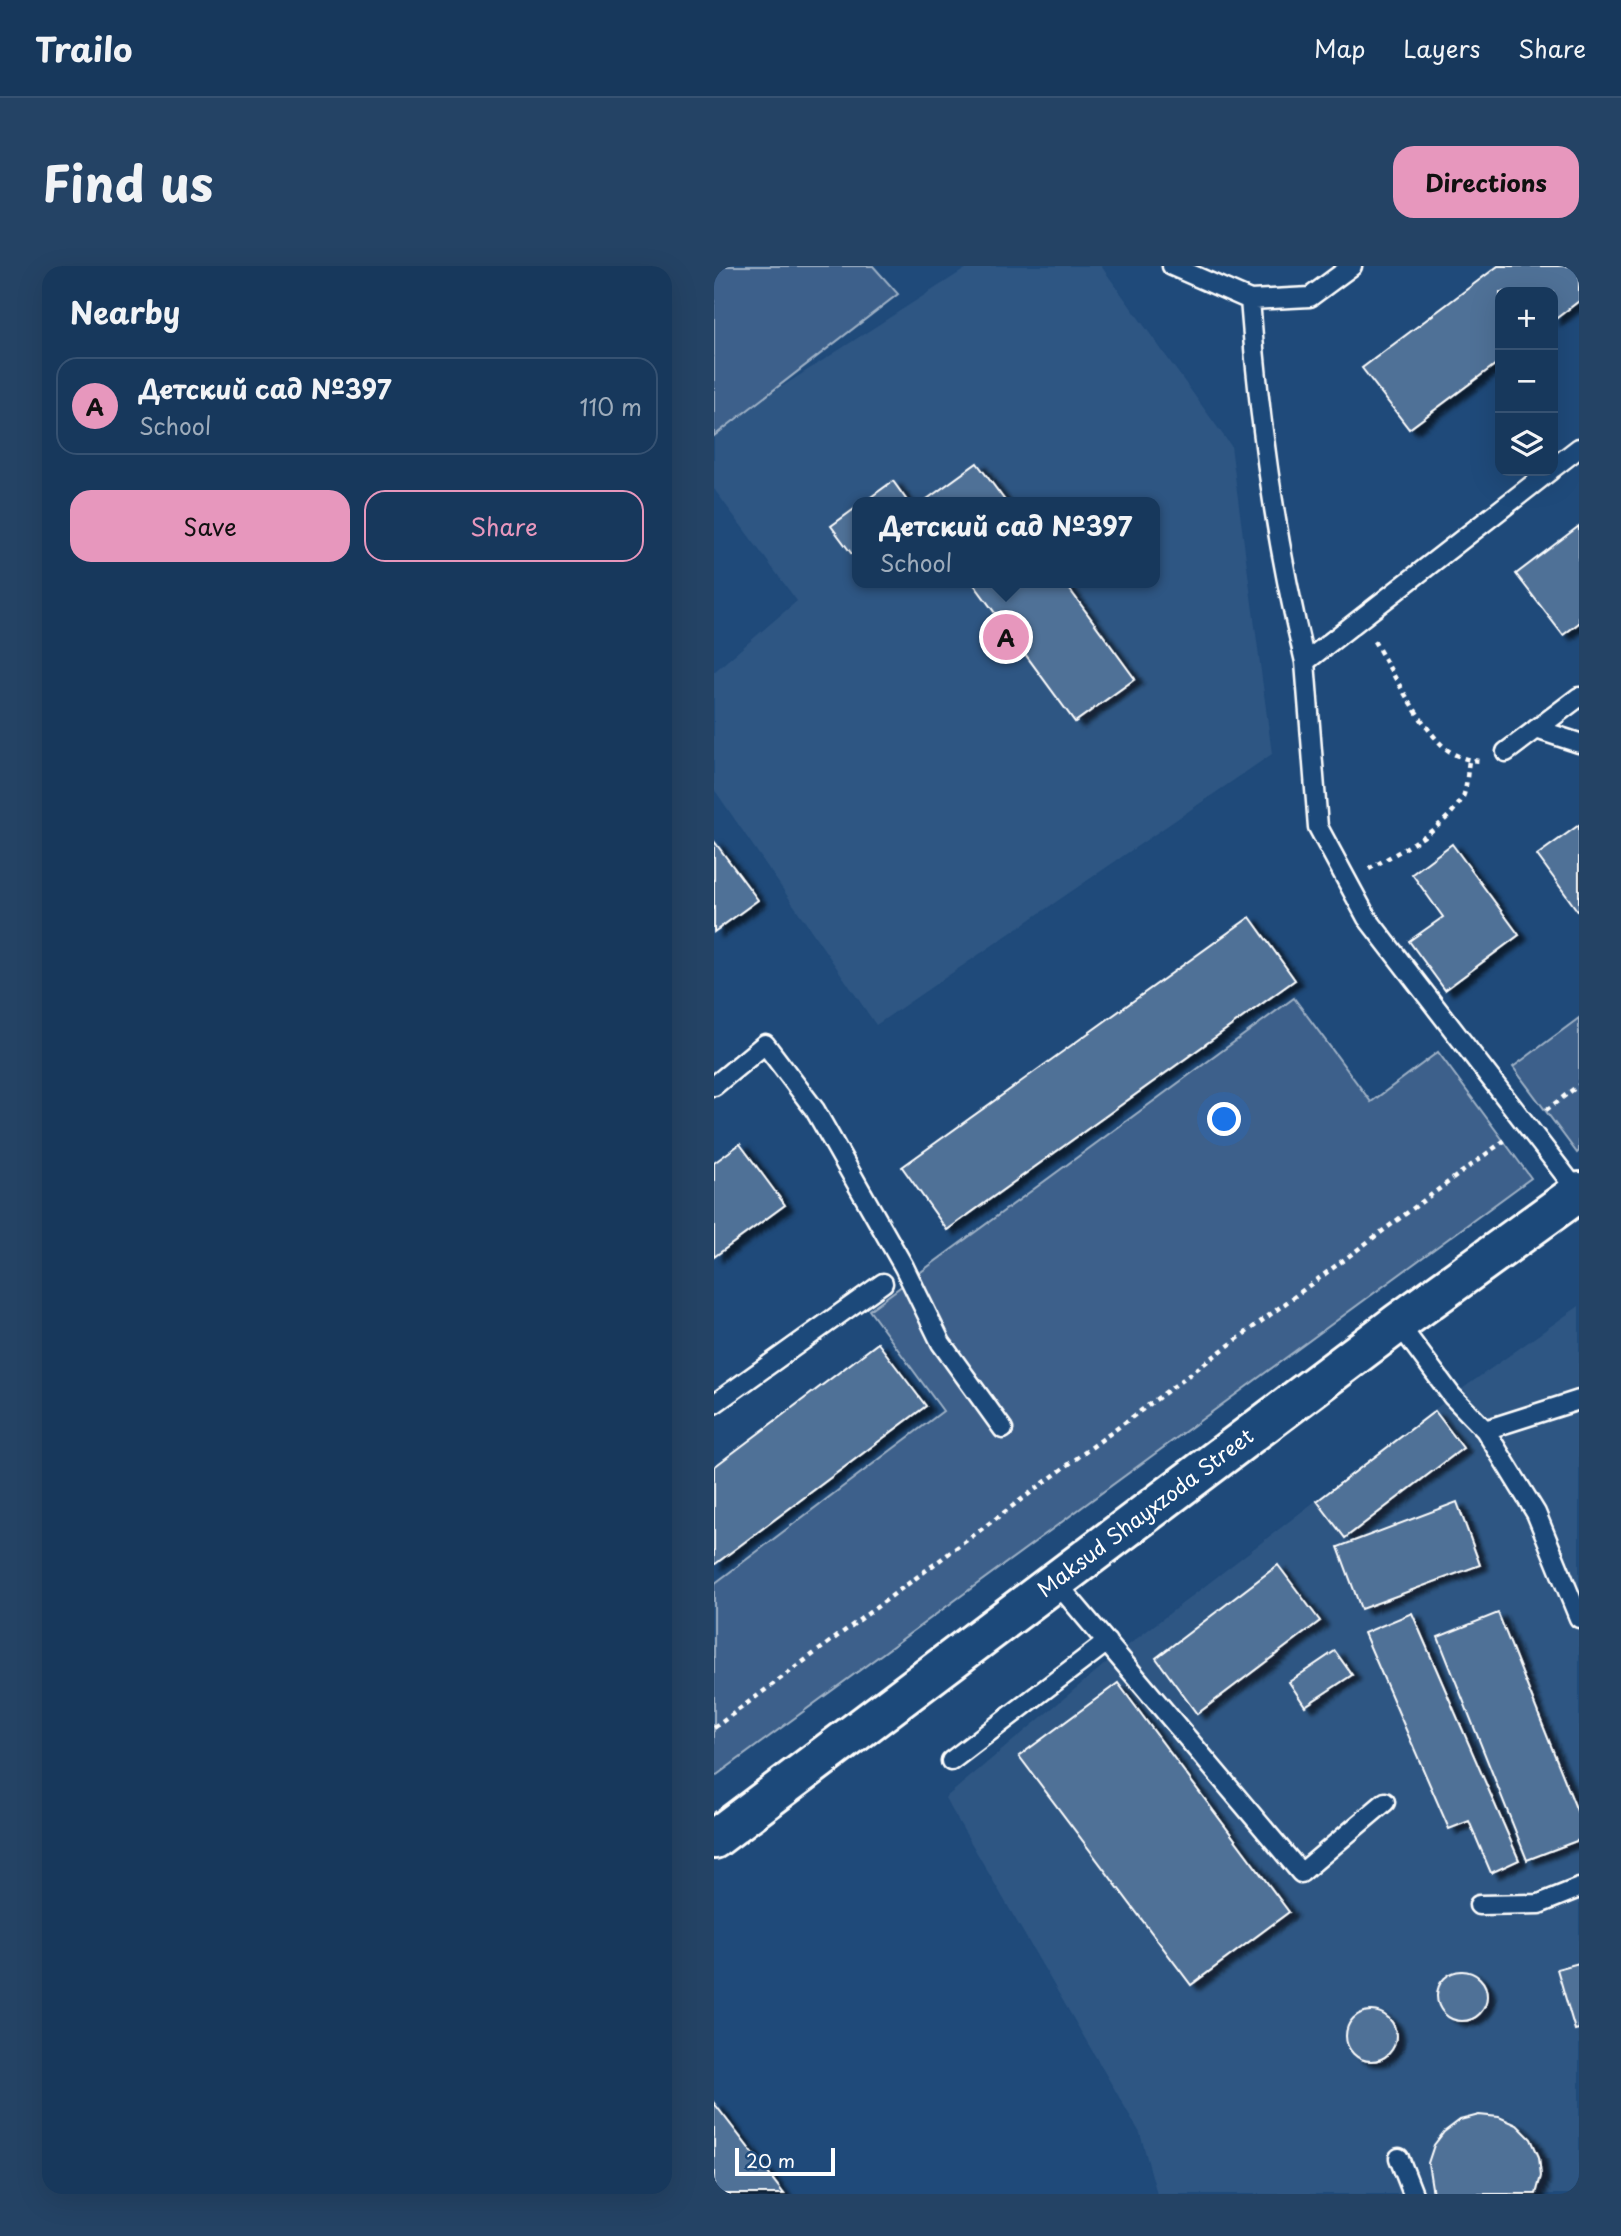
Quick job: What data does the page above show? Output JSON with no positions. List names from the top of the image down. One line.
{"streets":{"street":["Maksud Shayxzoda Street"]},"scale_bar":"20 m","page":{"header":"Trailo","nav":["Map","Layers","Share"],"title":"Find us","buttons":["Directions",["Save","Share"]],"heading":"Nearby","map_buttons":["+","−"],"list":[{"mark":"A","name":"Детский сад №397","note":"School","value":"110 m"}],"popup":["Детский сад №397","School"],"pins":"A","scale":"20 m"}}
